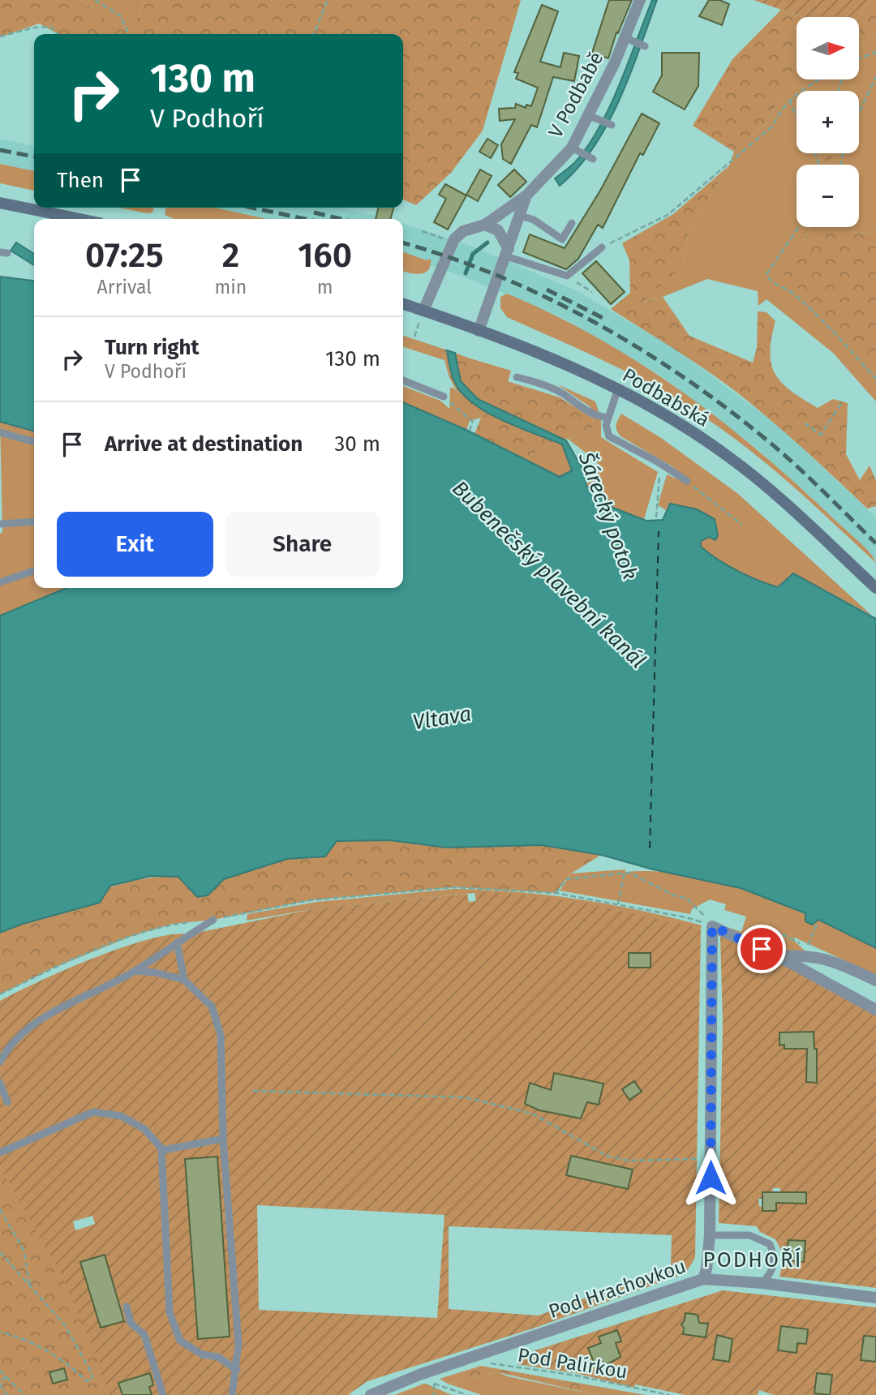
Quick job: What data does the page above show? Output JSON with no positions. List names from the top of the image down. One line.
{"streets":{"main road":["Podbabská"],"street":["V Podbabě","Pod Hrachovkou"],"path":["Pod Palírkou"]},"crossings":[["V Podbabě","Podbabská"],["Pod Hrachovkou","Pod Palírkou"]],"districts":["PODHOŘÍ"],"water":["Šárecký potok","Bubenečský plavební kanál","Vltava"],"north":"right","page":{"map_buttons":["+","−"],"turn":["130 m","V Podhoří"],"then":"Then","eta":["07:25","Arrival","2","min","160","m"],"list":[{"name":"Turn right","note":"V Podhoří","value":"130 m"},{"name":"Arrive at destination","value":"30 m"}],"buttons":["Exit","Share"]}}
